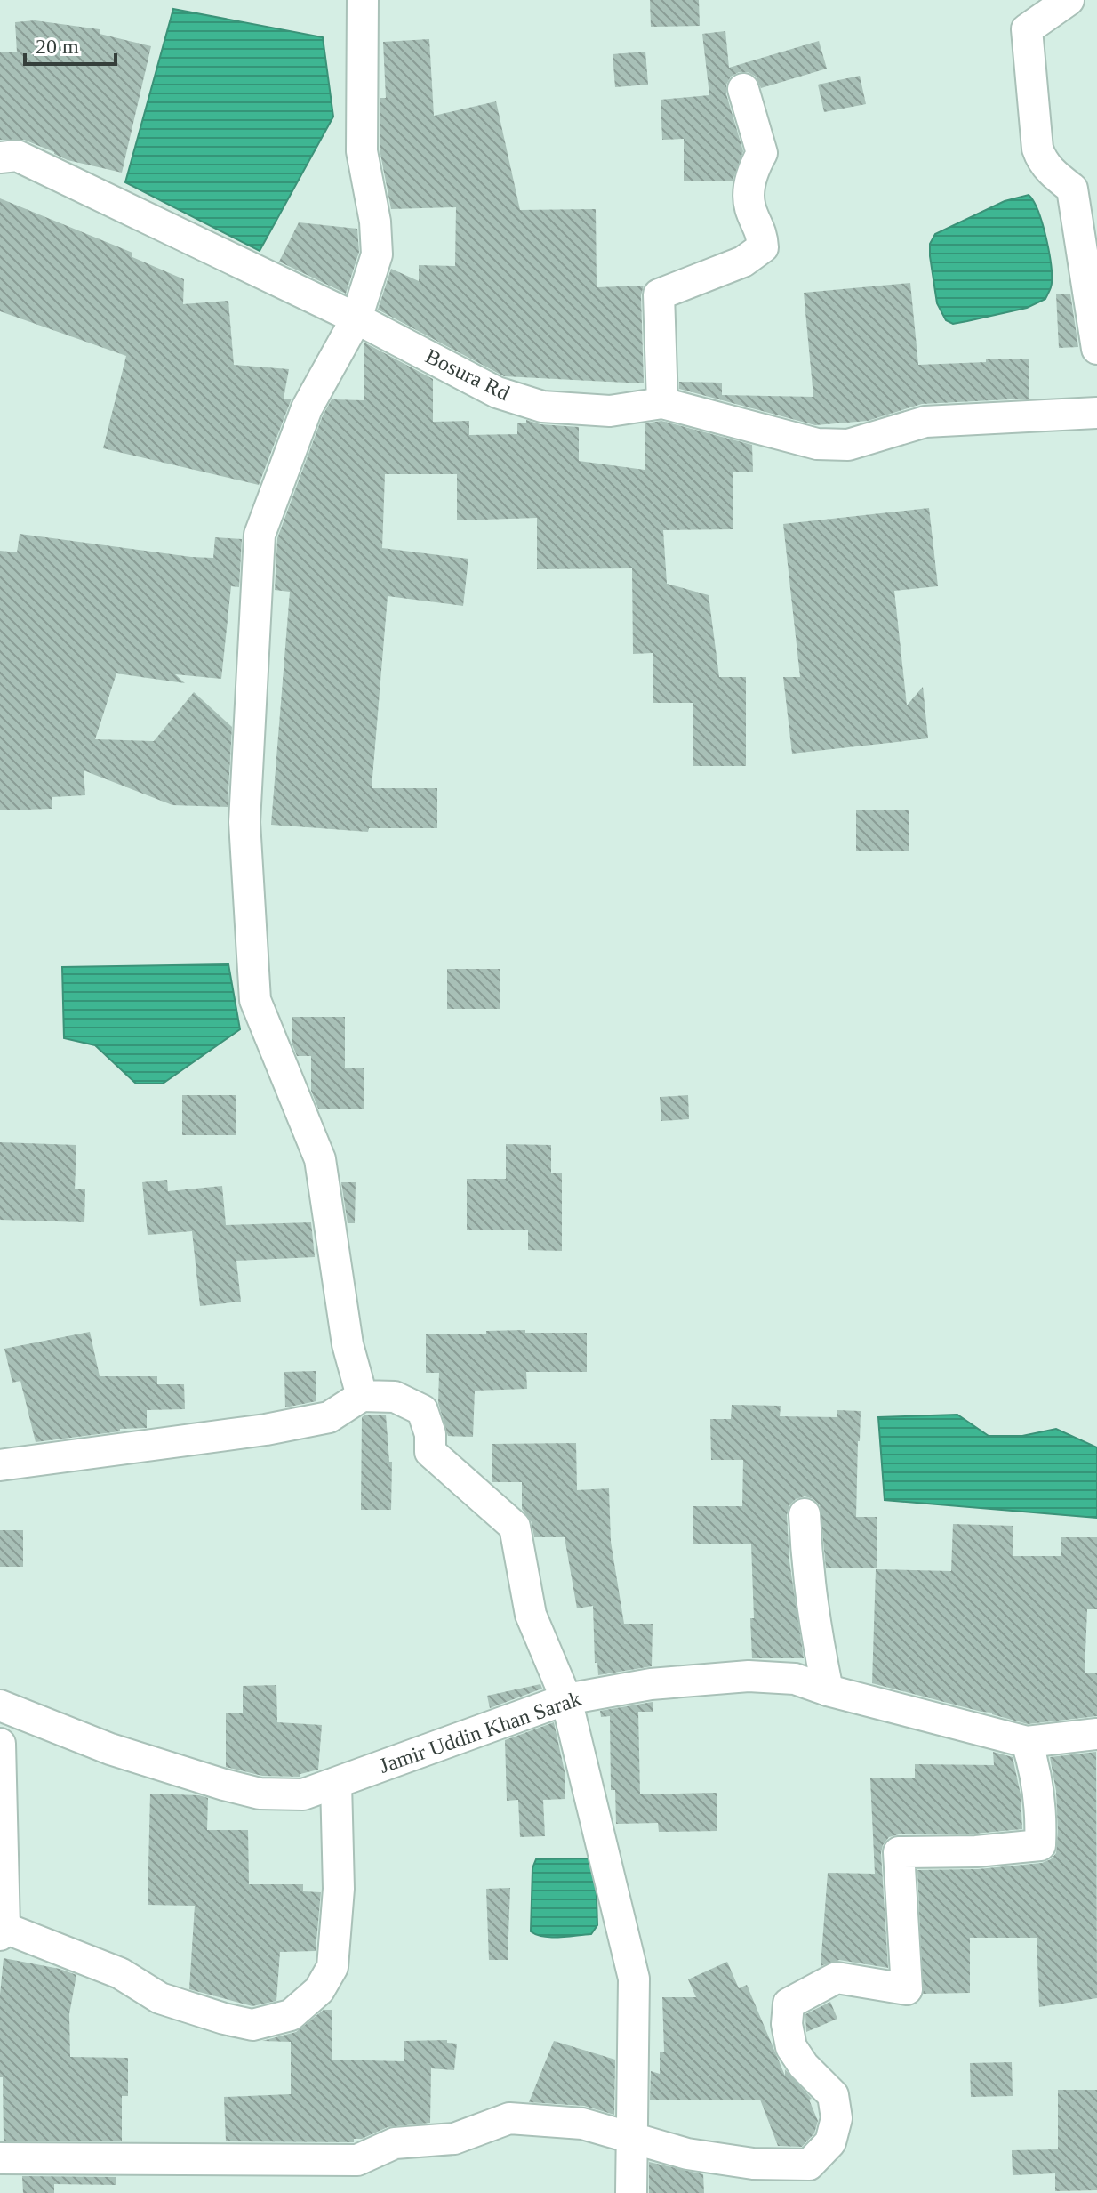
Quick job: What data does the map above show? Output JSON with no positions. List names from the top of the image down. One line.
{"streets":{"street":["Bosura Rd","Jamir Uddin Khan Sarak"]},"scale_bar":"20 m"}
